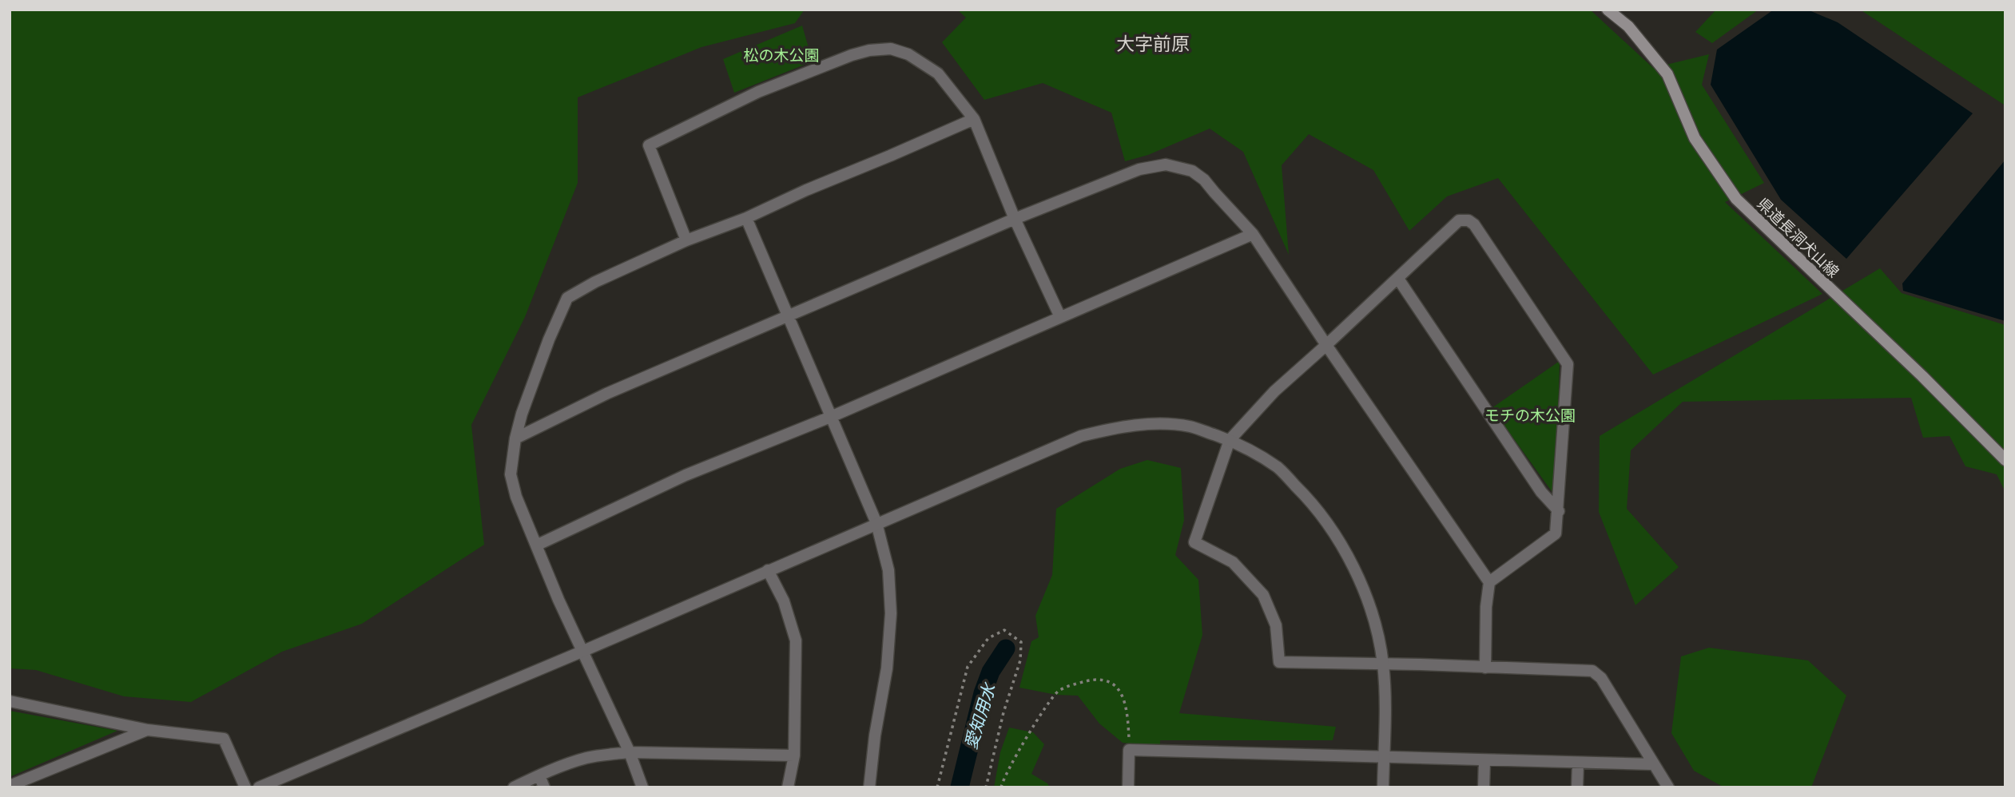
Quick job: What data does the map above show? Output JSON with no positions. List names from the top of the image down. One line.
{"streets":{"main road":["県道長洞犬山線"]},"districts":["大字前原"],"water":["愛知用水"],"parks":["松の木公園","モチの木公園"]}
